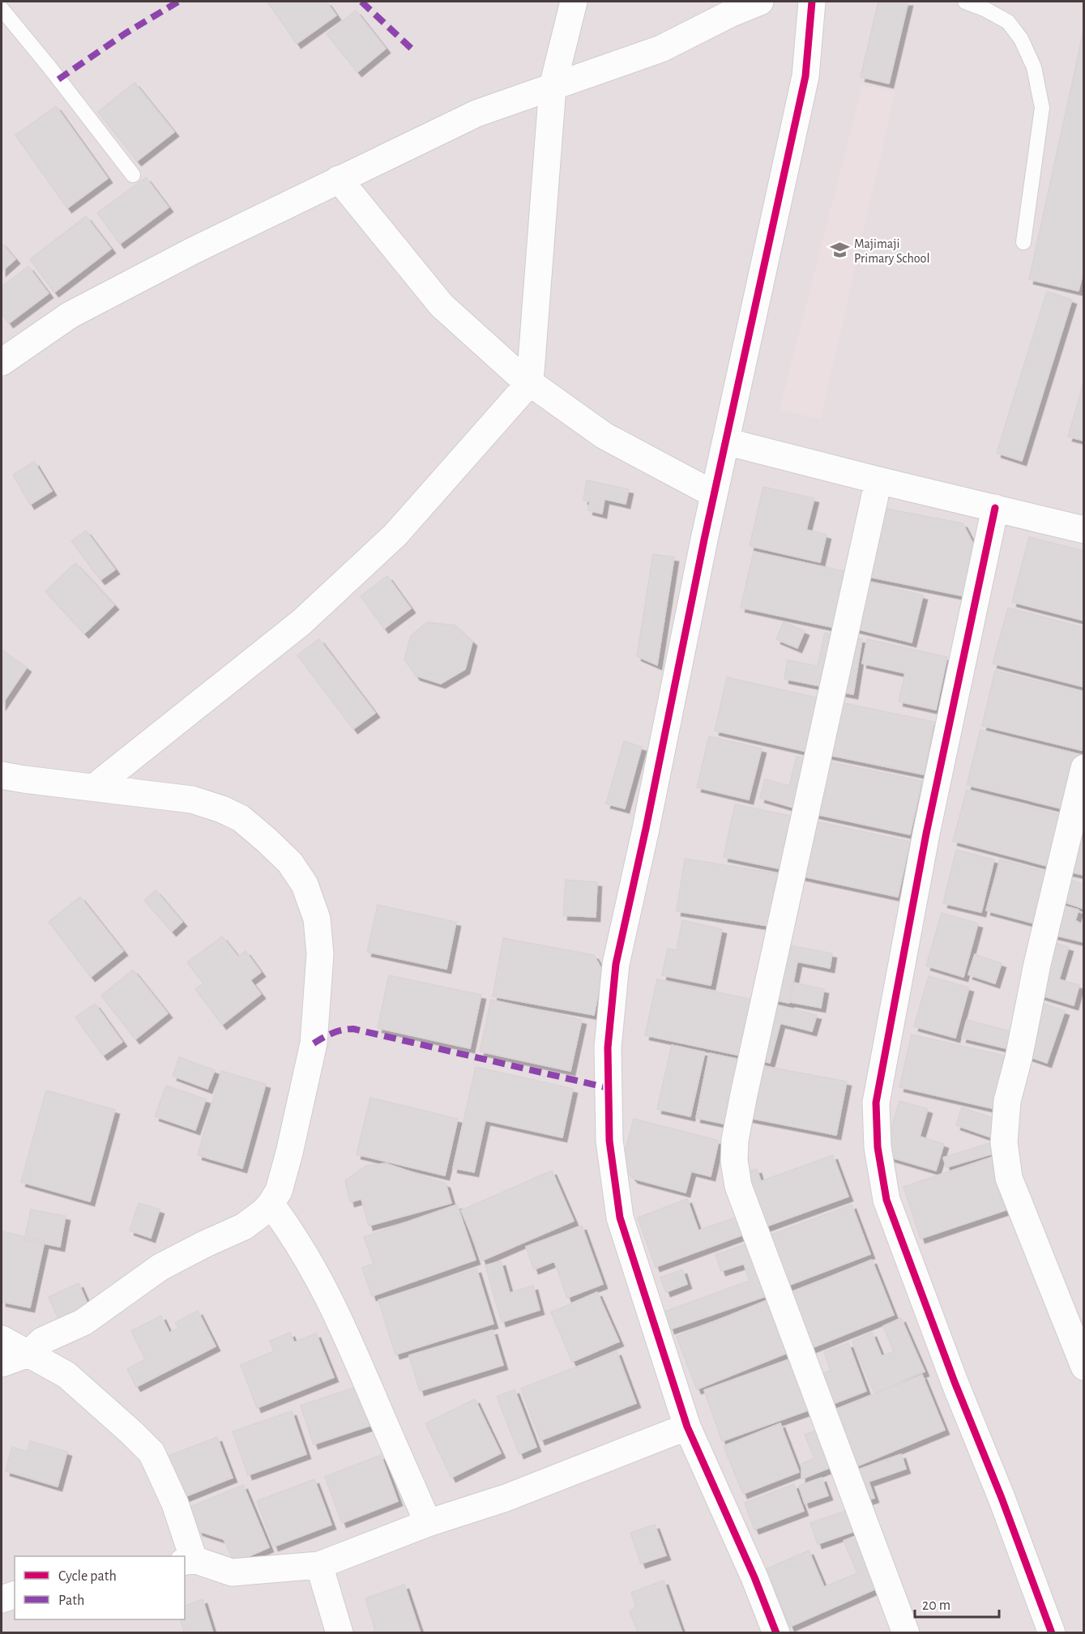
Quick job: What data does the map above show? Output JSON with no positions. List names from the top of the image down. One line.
{"places":{"school or university":["Majimaji Primary School"]},"legend":["Cycle path","Path"],"scale_bar":"20 m"}
